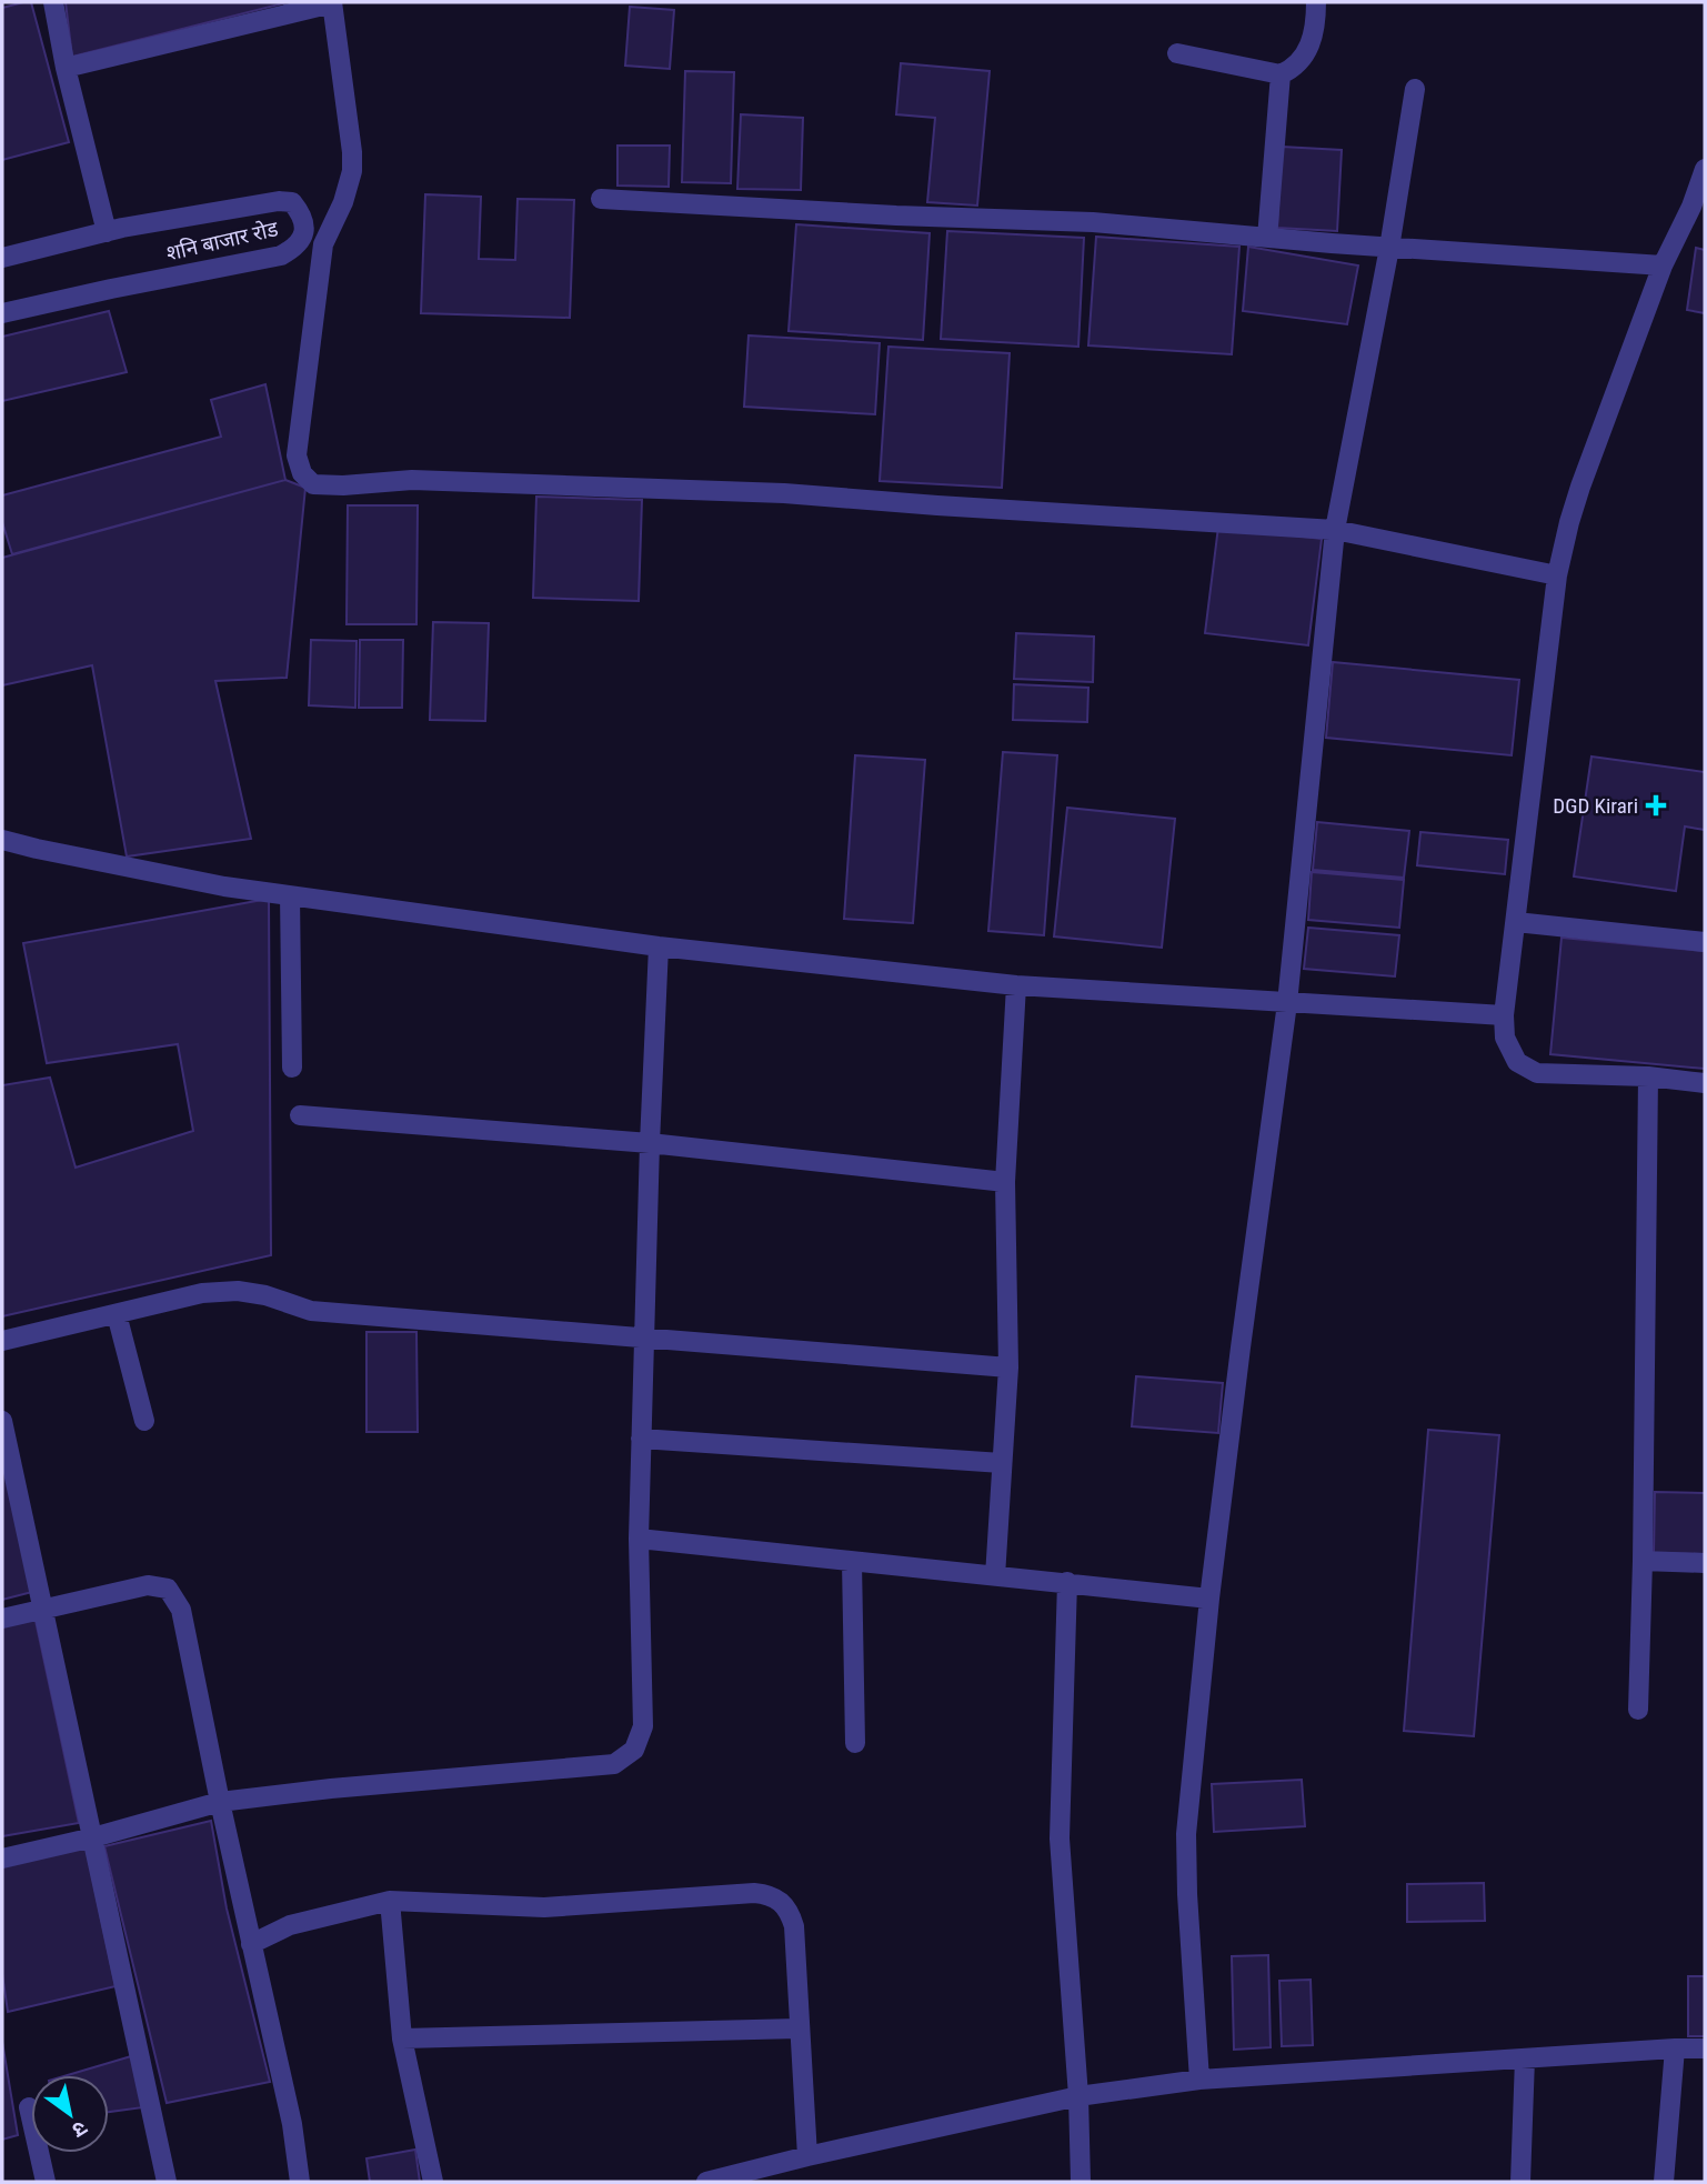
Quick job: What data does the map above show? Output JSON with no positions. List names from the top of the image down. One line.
{"streets":{"street":["शनि बाजार रोड"]},"places":{"health":["DGD Kirari"]},"north":"bottom right"}
